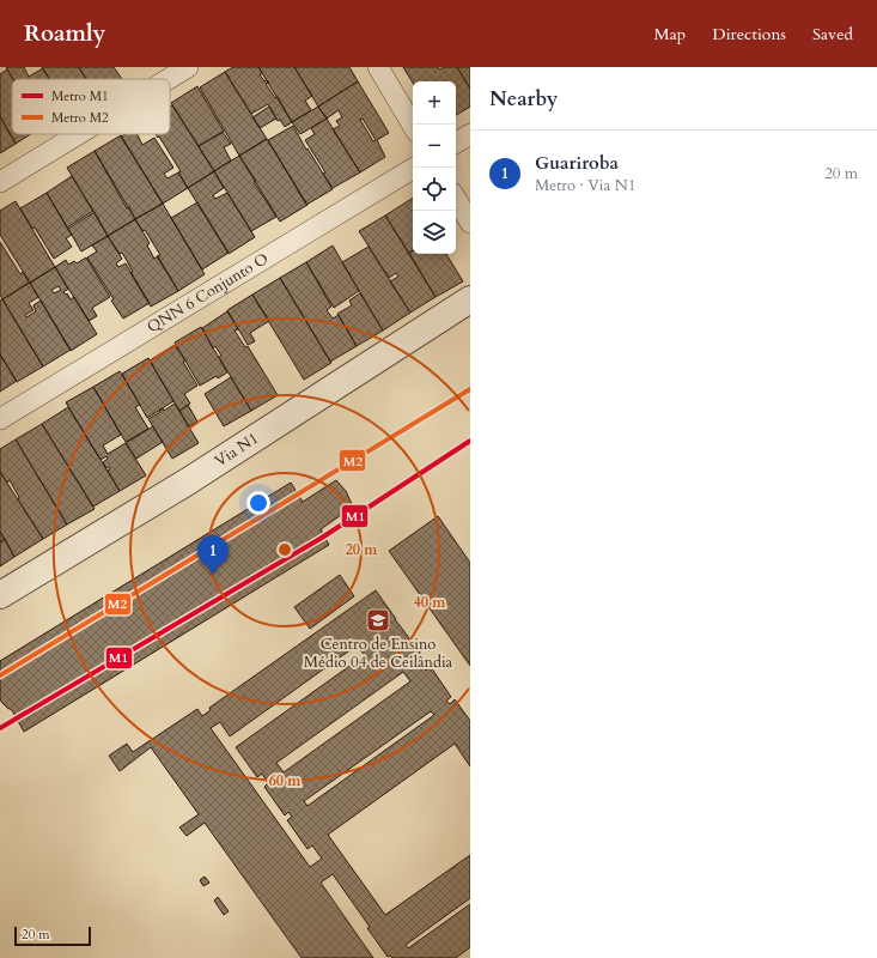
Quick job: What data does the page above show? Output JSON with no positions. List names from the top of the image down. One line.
{"streets":{"street":["QNN 6 Conjunto O","Via N1"]},"places":{"school or university":["Centro de Ensino Médio 04 de Ceilândia"]},"lines":["metro line M2","metro line M1"],"legend":["Metro M1","Metro M2"],"scale_bar":"20 m","page":{"header":"Roamly","nav":["Map","Directions","Saved"],"heading":"Nearby","map_buttons":["+","−"],"list":[{"mark":"1","name":"Guariroba","note":"Metro · Via N1","value":"20 m"}],"pins":"1","scale":"20 m"},"rings":["20 m","40 m","60 m"]}
